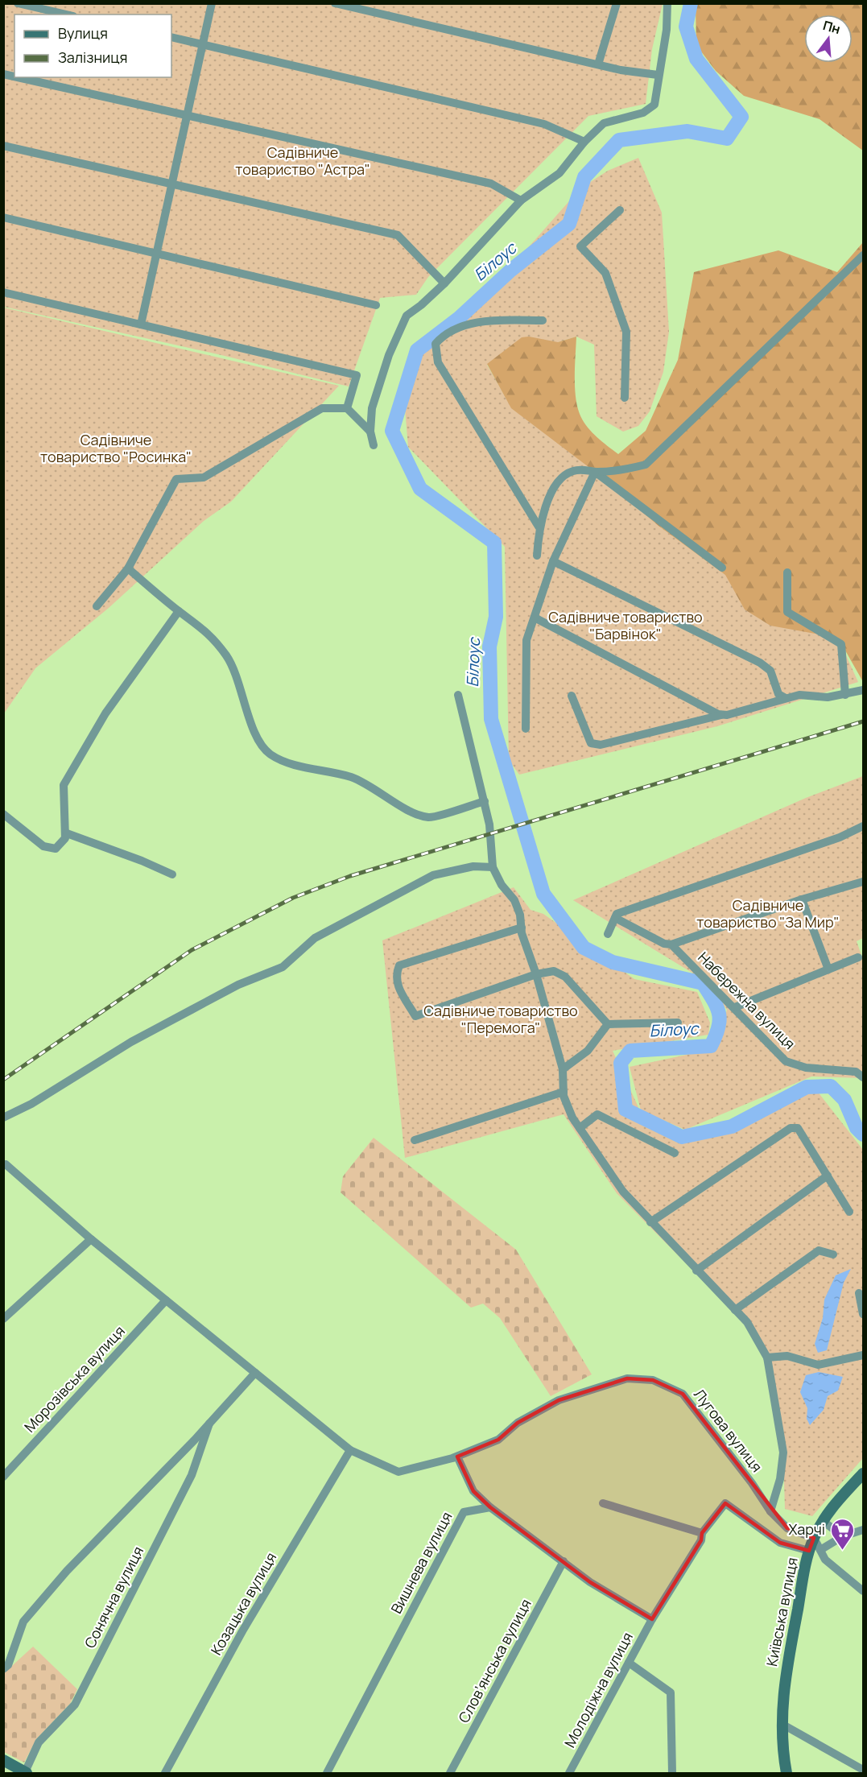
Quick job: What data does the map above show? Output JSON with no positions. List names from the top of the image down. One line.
{"streets":{"main road":["Київська вулиця"],"street":["Набережна вулиця","Морозівська вулиця","Лугова вулиця","Вишнева вулиця","Сонячна вулиця","Козацька вулиця","Словʼянська вулиця","Молодіжна вулиця"]},"crossings":[["Морозівська вулиця","Лугова вулиця"],["Лугова вулиця","Сонячна вулиця"],["Лугова вулиця","Козацька вулиця"],["Лугова вулиця","Київська вулиця"],["Київська вулиця","Молодіжна вулиця"]],"water":["Білоус"],"parks":["Садівниче товариство \"Астра\"","Садівниче товариство \"Росинка\"","Садівниче товариство \"Барвінок\"","Садівниче товариство \"За Мир\"","Садівниче товариство \"Перемога\""],"places":{"supermarket":["Харчі"]},"legend":["Вулиця","Залізниця"],"north":"top"}
